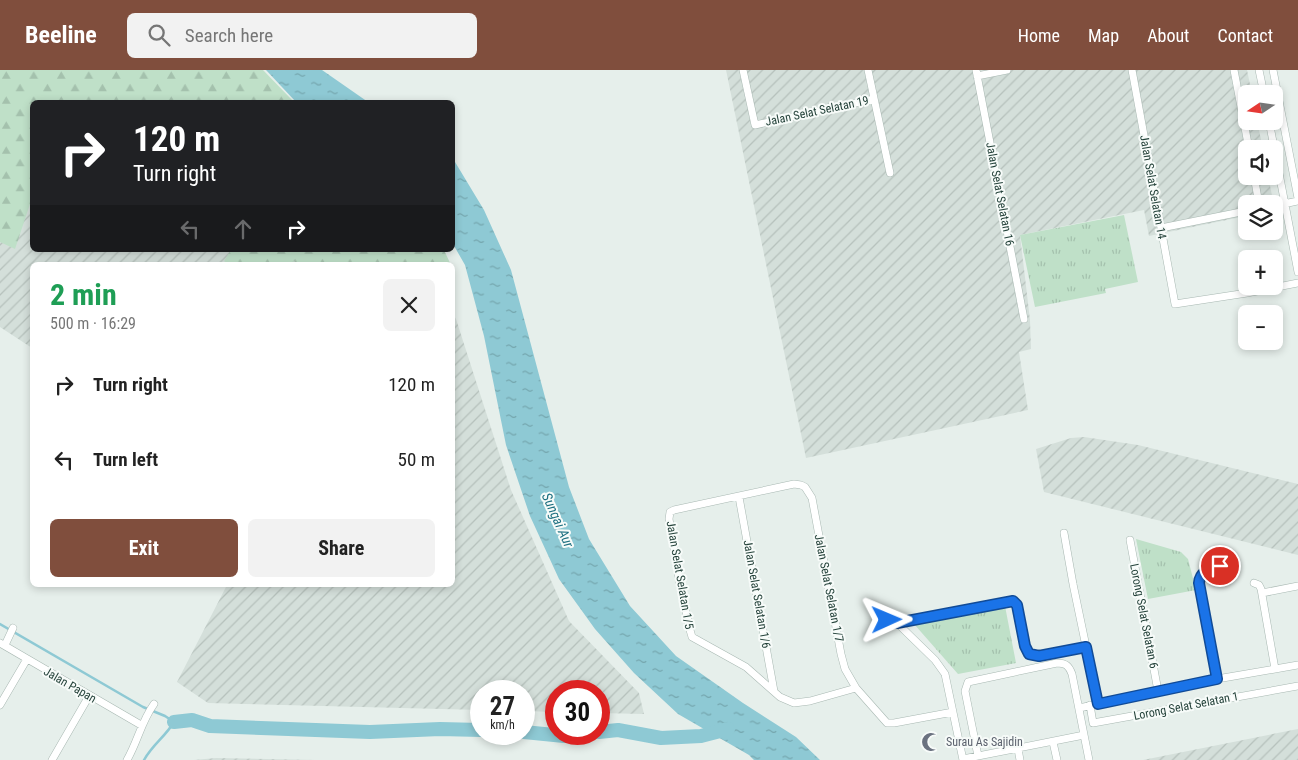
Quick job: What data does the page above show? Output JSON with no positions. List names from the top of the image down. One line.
{"streets":{"street":["Jalan Selat Selatan 19","Jalan Selat Selatan 14","Jalan Selat Selatan 16","Jalan Selat Selatan 1/5","Jalan Selat Selatan 1/7","Jalan Selat Selatan 1/6","Lorong Selat Selatan 6","Jalan Papan","Lorong Selat Selatan 1"]},"crossings":[["Jalan Selat Selatan 1/5","Jalan Selat Selatan 1/7"],["Jalan Selat Selatan 1/5","Jalan Selat Selatan 1/6"],["Jalan Selat Selatan 1/7","Jalan Selat Selatan 1/6"]],"water":["Sungai Aur"],"places":{"mosque":["Surau As Sajidin"]},"north":"left","page":{"header":"Beeline","search":"Search here","nav":["Home","Map","About","Contact"],"map_buttons":["+","−"],"turn":["120 m","Turn right"],"heading":["2 min","500 m · 16:29"],"list":[{"name":"Turn right","value":"120 m"},{"name":"Turn left","value":"50 m"}],"buttons":["Exit","Share"],"speed":"27 km/h","limit":"30"}}
